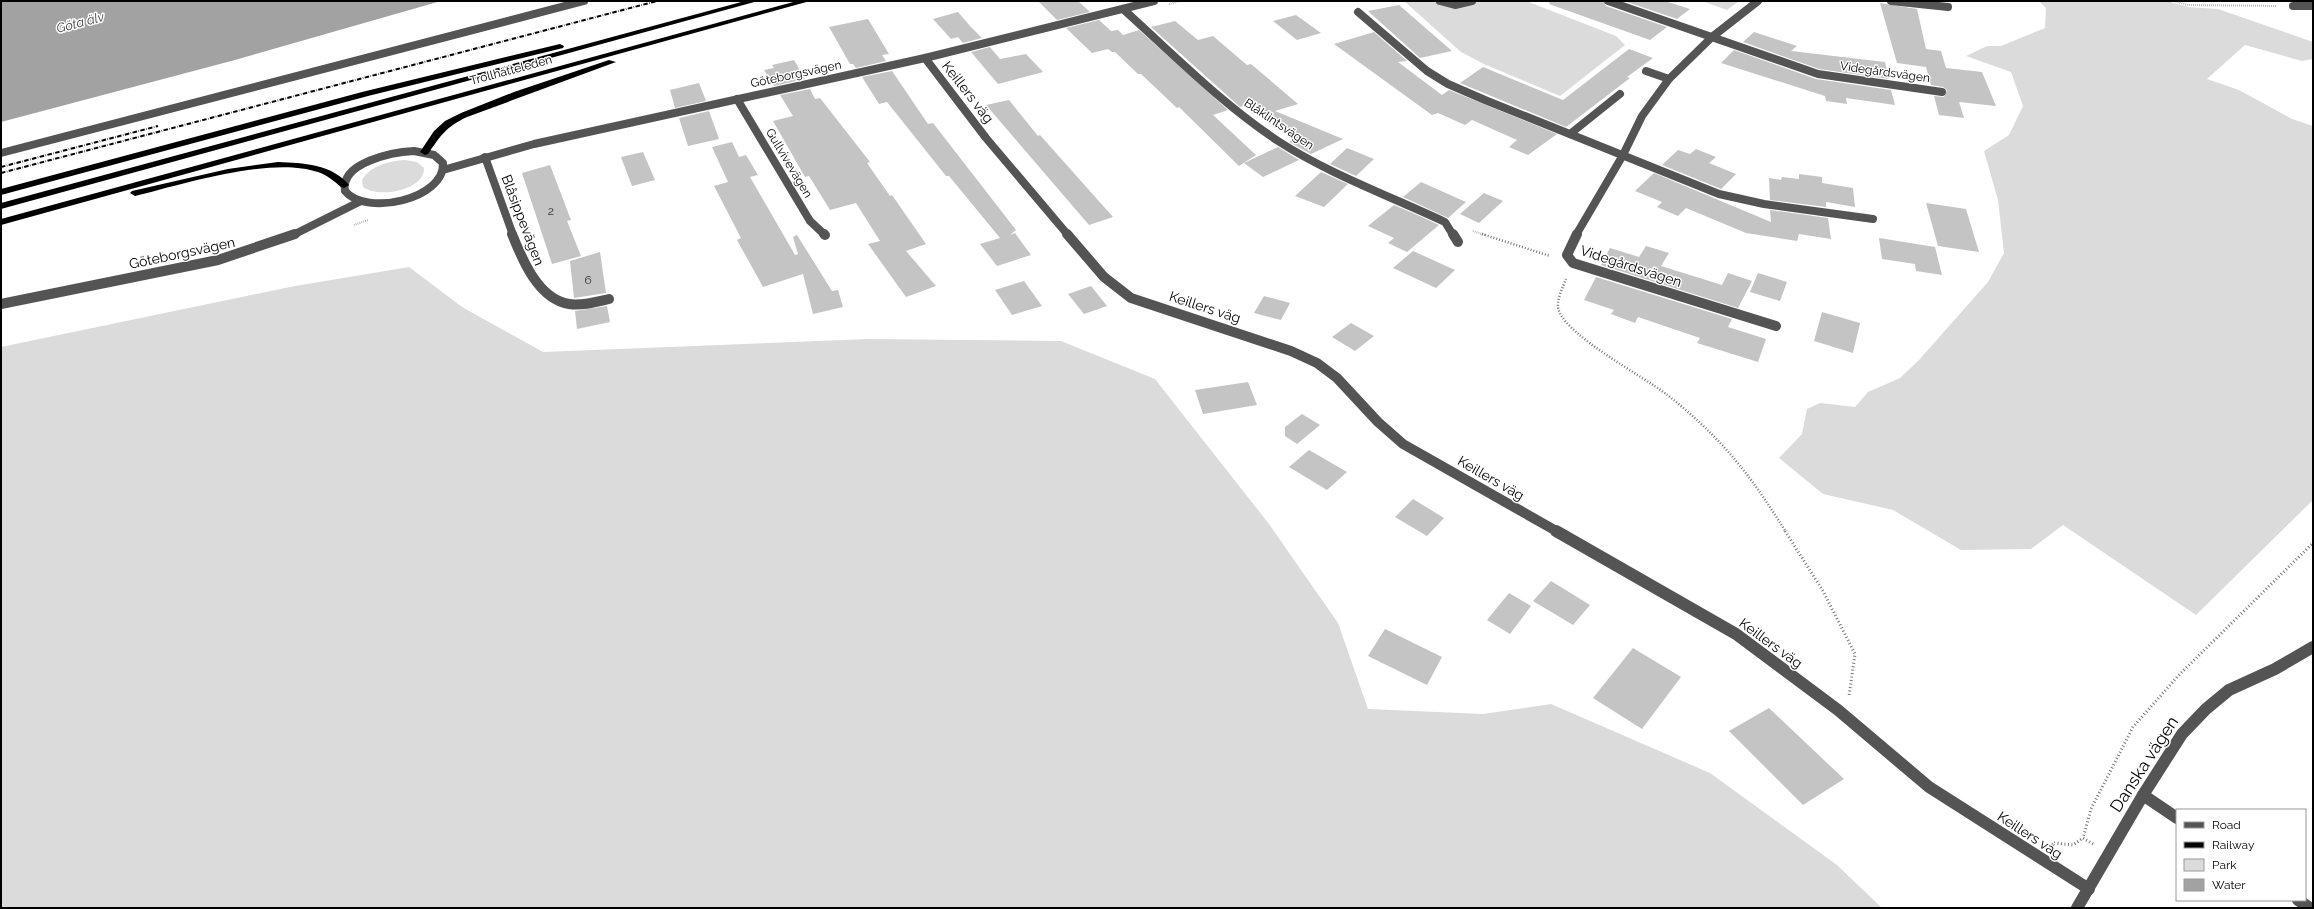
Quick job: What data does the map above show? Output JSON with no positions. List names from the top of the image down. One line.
{"streets":{"highway":["Trollhätteleden"],"street":["Videgårdsvägen","Göteborgsvägen","Keillers väg","Blåklintsvägen","Gullvivevägen","Blåsippevägen","Danska vägen"]},"crossings":[["Göteborgsvägen","Keillers väg"],["Göteborgsvägen","Blåklintsvägen"],["Göteborgsvägen","Gullvivevägen"],["Göteborgsvägen","Blåsippevägen"],["Keillers väg","Danska vägen"]],"water":["Göta älv"],"house_numbers":["2","6"],"legend":["Road","Railway","Park","Water"]}
